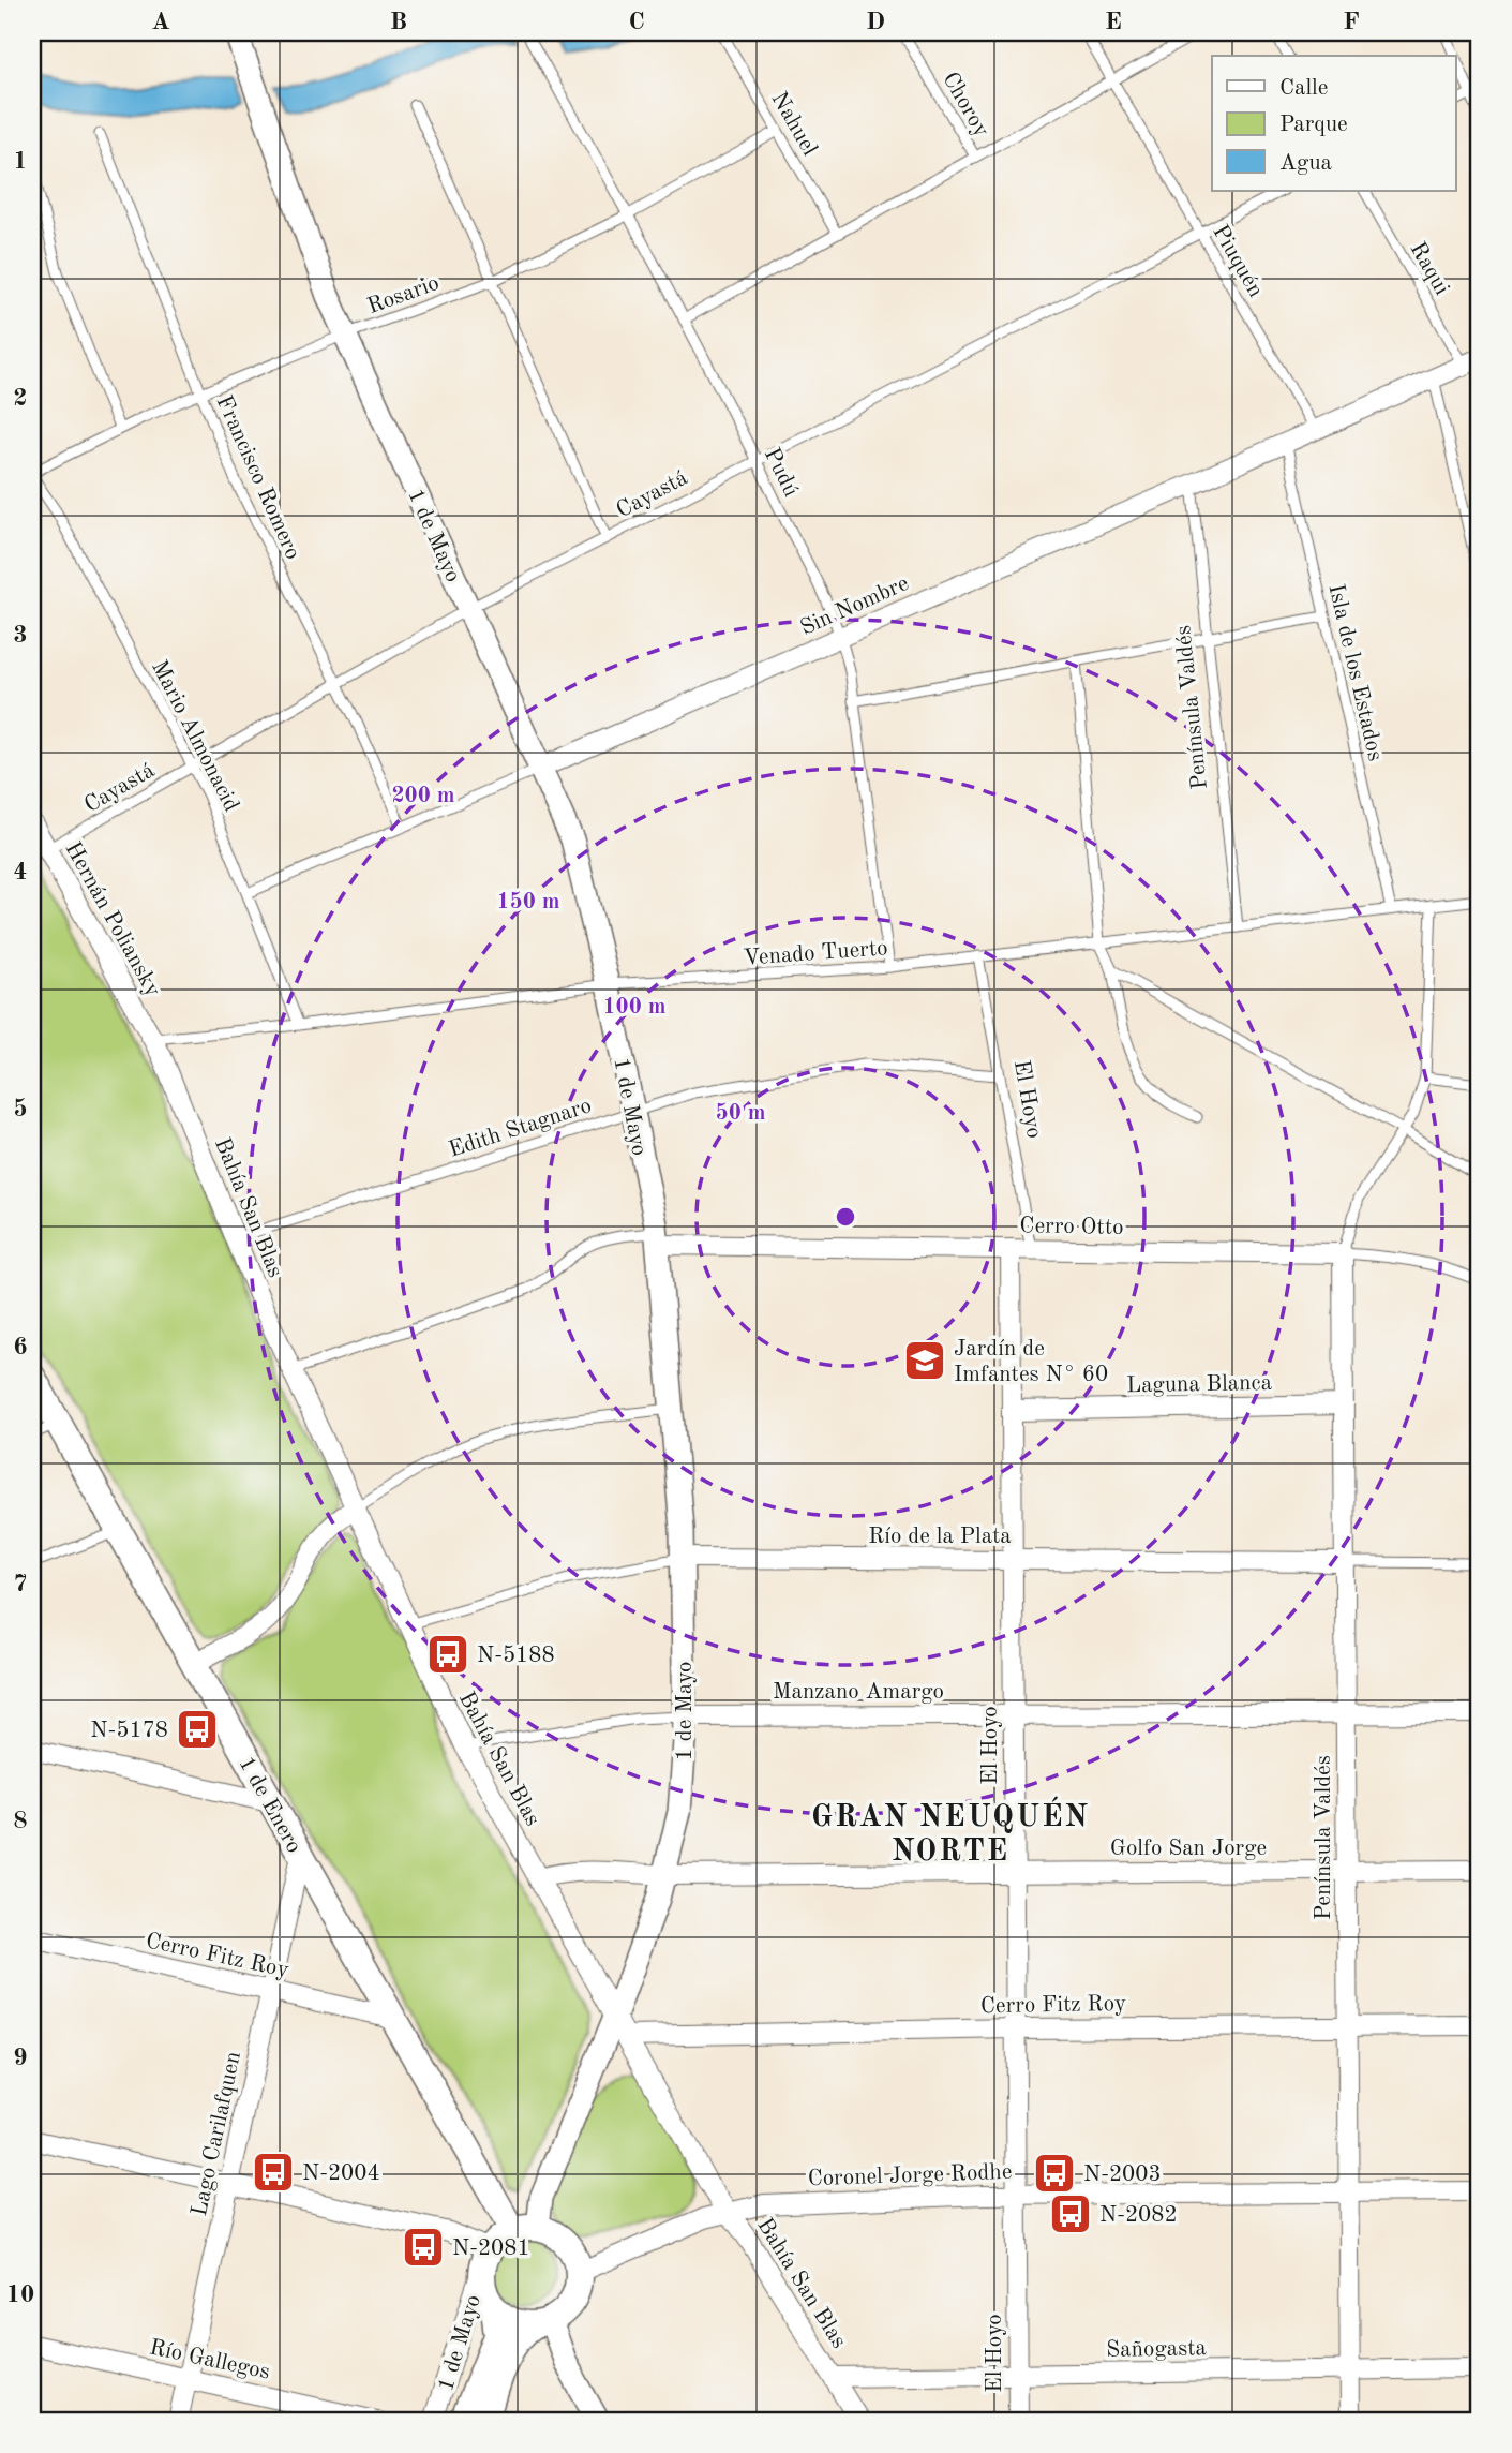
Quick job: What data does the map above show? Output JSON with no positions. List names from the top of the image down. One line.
{"streets":{"main road":["1 de Mayo","1 de Enero"],"street":["Sin Nombre","Península Valdés","Hernán Poliansky","El Hoyo","Bahía San Blas","Cerro Otto","Laguna Blanca","Río de la Plata","Manzano Amargo","Golfo San Jorge","Cerro Fitz Roy","Lago Carilafquen","Coronel Jorge Rodhe","Sañogasta","Río Gallegos"],"lane":["Choroy","Nahuel","Piuquén","Raqui","Rosario","Pudú","Francisco Romero","Cayastá","Isla de los Estados","Mario Almonacid","Venado Tuerto","Edith Stagnaro"]},"crossings":[["Nahuel","Rosario"],["Piuquén","Cayastá"],["Piuquén","Sin Nombre"],["Raqui","Sin Nombre"],["Rosario","Pudú"],["Rosario","Francisco Romero"],["Rosario","1 de Mayo"],["Rosario","Mario Almonacid"],["Pudú","Cayastá"],["Pudú","Sin Nombre"],["Pudú","Venado Tuerto"],["Francisco Romero","Cayastá"],["Francisco Romero","Sin Nombre"],["Cayastá","1 de Mayo"],["Cayastá","Mario Almonacid"],["Cayastá","Hernán Poliansky"],["1 de Mayo","Sin Nombre"],["1 de Mayo","Venado Tuerto"],["1 de Mayo","Edith Stagnaro"],["1 de Mayo","Bahía San Blas"],["1 de Mayo","Cerro Otto"],["1 de Mayo","Río de la Plata"],["1 de Mayo","Manzano Amargo"],["1 de Mayo","1 de Enero"],["1 de Mayo","Golfo San Jorge"],["1 de Mayo","Cerro Fitz Roy"],["1 de Mayo","Coronel Jorge Rodhe"],["Sin Nombre","Isla de los Estados"],["Sin Nombre","Península Valdés"],["Sin Nombre","Mario Almonacid"],["Isla de los Estados","Venado Tuerto"],["Península Valdés","Venado Tuerto"],["Península Valdés","Cerro Otto"],["Península Valdés","Laguna Blanca"],["Península Valdés","Río de la Plata"],["Península Valdés","Manzano Amargo"],["Península Valdés","Golfo San Jorge"],["Península Valdés","Cerro Fitz Roy"],["Península Valdés","Coronel Jorge Rodhe"],["Península Valdés","Sañogasta"],["Mario Almonacid","Venado Tuerto"],["Hernán Poliansky","Venado Tuerto"],["Hernán Poliansky","Bahía San Blas"],["Venado Tuerto","El Hoyo"],["Venado Tuerto","Bahía San Blas"],["El Hoyo","Edith Stagnaro"],["El Hoyo","Cerro Otto"],["El Hoyo","Laguna Blanca"],["El Hoyo","Río de la Plata"],["El Hoyo","Manzano Amargo"],["El Hoyo","Golfo San Jorge"],["El Hoyo","Cerro Fitz Roy"],["El Hoyo","Coronel Jorge Rodhe"],["El Hoyo","Sañogasta"],["Edith Stagnaro","Bahía San Blas"],["Bahía San Blas","Río de la Plata"],["Bahía San Blas","Manzano Amargo"],["Bahía San Blas","Golfo San Jorge"],["Bahía San Blas","Cerro Fitz Roy"],["Bahía San Blas","Coronel Jorge Rodhe"],["Bahía San Blas","Sañogasta"],["1 de Enero","Cerro Fitz Roy"],["1 de Enero","Lago Carilafquen"],["1 de Enero","Coronel Jorge Rodhe"],["Cerro Fitz Roy","Lago Carilafquen"],["Lago Carilafquen","Río Gallegos"]],"districts":["GRAN NEUQUÉN NORTE"],"places":{"school or university":["Jardín de Imfantes N° 60"],"bus stop":["N-5188","N-5178","N-2004","N-2003","N-2082","N-2081"]},"legend":["Calle","Parque","Agua"],"grid":{"columns":["A","B","C","D","E","F"],"rows":["1","2","3","4","5","6","7","8","9","10"]},"rings":["200 m","150 m","100 m","50 m"]}
